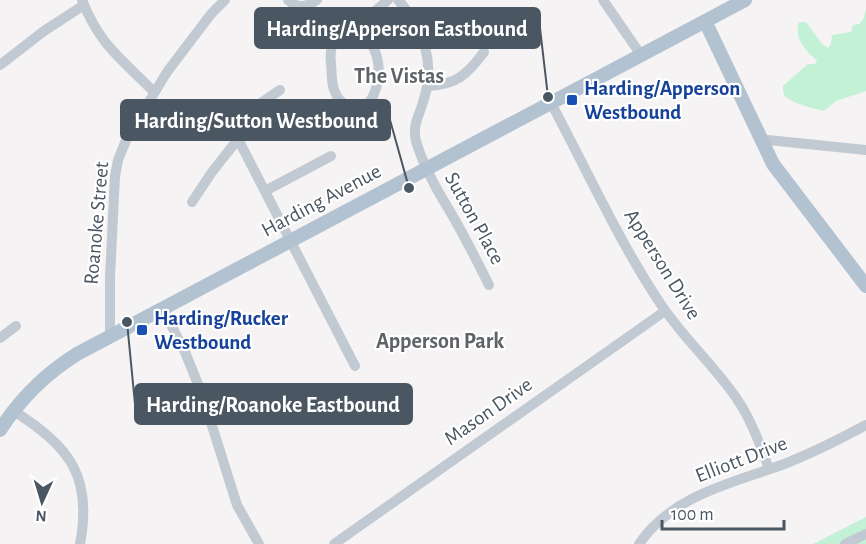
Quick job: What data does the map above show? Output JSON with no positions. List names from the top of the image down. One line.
{"streets":{"main road":["Harding Avenue"],"street":["Sutton Place","Roanoke Street","Apperson Drive","Mason Drive","Elliott Drive"]},"crossings":[["Harding Avenue","Sutton Place"],["Harding Avenue","Roanoke Street"],["Harding Avenue","Apperson Drive"],["Apperson Drive","Mason Drive"],["Apperson Drive","Elliott Drive"]],"districts":["The Vistas","Apperson Park"],"places":{"other":["Harding/Apperson Eastbound","Harding/Sutton Westbound","Harding/Roanoke Eastbound"],"transit":["Harding/Apperson Westbound","Harding/Rucker Westbound"]},"scale_bar":"100 m","north":"bottom"}
